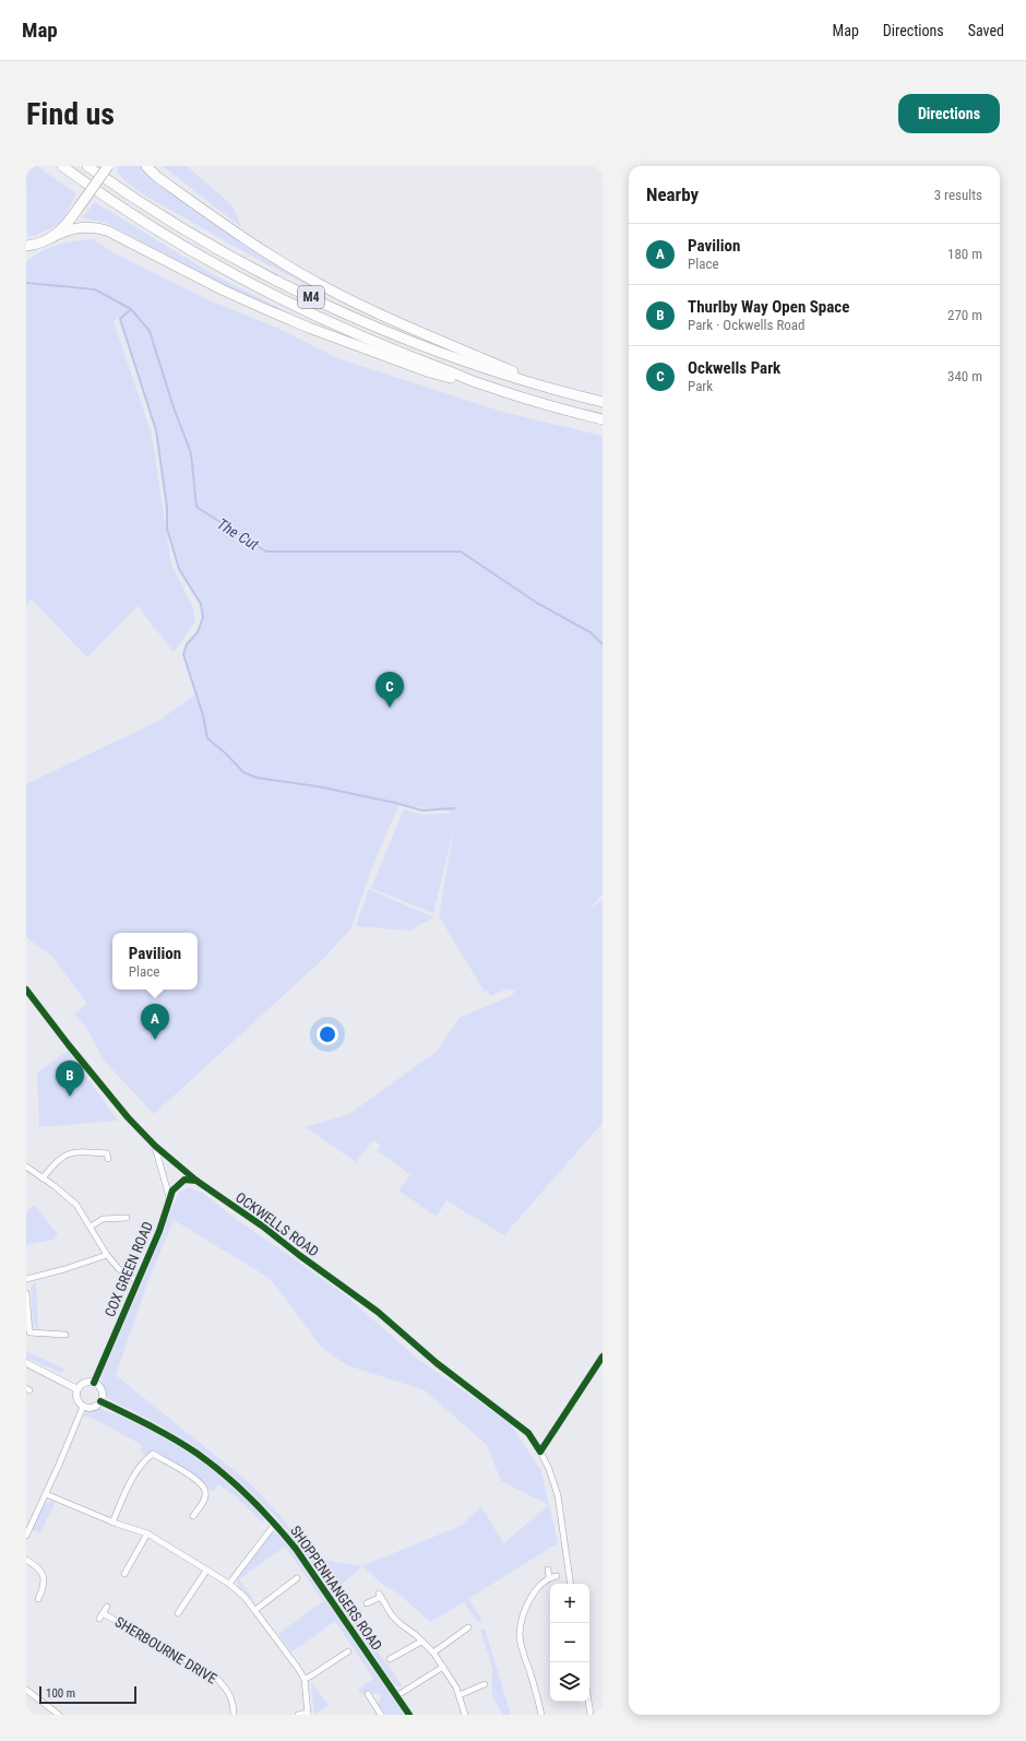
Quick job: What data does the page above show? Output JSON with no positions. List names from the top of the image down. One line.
{"streets":{"highway":["M4"],"street":["OCKWELLS ROAD","COX GREEN ROAD","SHOPPENHANGERS ROAD","SHERBOURNE DRIVE"]},"crossings":[["OCKWELLS ROAD","COX GREEN ROAD"],["COX GREEN ROAD","SHOPPENHANGERS ROAD"]],"water":["The Cut"],"scale_bar":"100 m","page":{"header":"Map","nav":["Map","Directions","Saved"],"buttons":"Directions","title":"Find us","heading":["Nearby","3 results"],"list":[{"mark":"A","name":"Pavilion","note":"Place","value":"180 m"},{"mark":"B","name":"Thurlby Way Open Space","note":"Park · Ockwells Road","value":"270 m"},{"mark":"C","name":"Ockwells Park","note":"Park","value":"340 m"}],"pins":["C","A","B"],"popup":["Pavilion","Place"],"map_buttons":["+","−"],"scale":"100 m"}}
